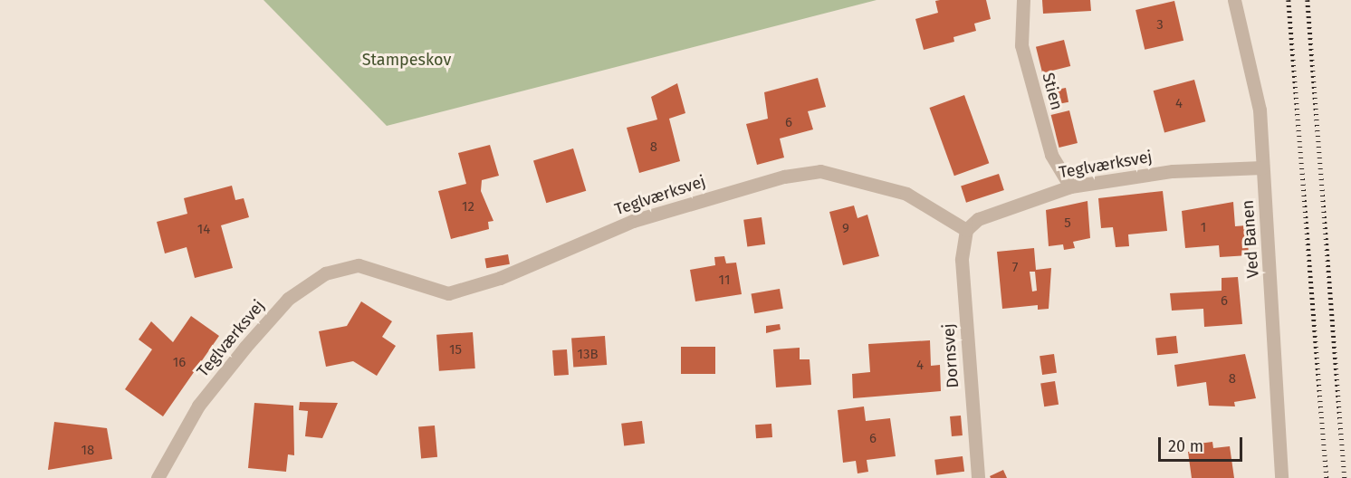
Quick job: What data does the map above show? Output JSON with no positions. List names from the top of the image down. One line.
{"streets":{"street":["Stien","Teglværksvej","Ved Banen","Dornsvej"]},"crossings":[["Stien","Teglværksvej"],["Teglværksvej","Ved Banen"],["Teglværksvej","Dornsvej"]],"parks":["Stampeskov"],"house_numbers":["3","4","6","8","12","5","1","9","14","7","11","6","15","13B","16","4","8","6","18"],"scale_bar":"20 m"}
